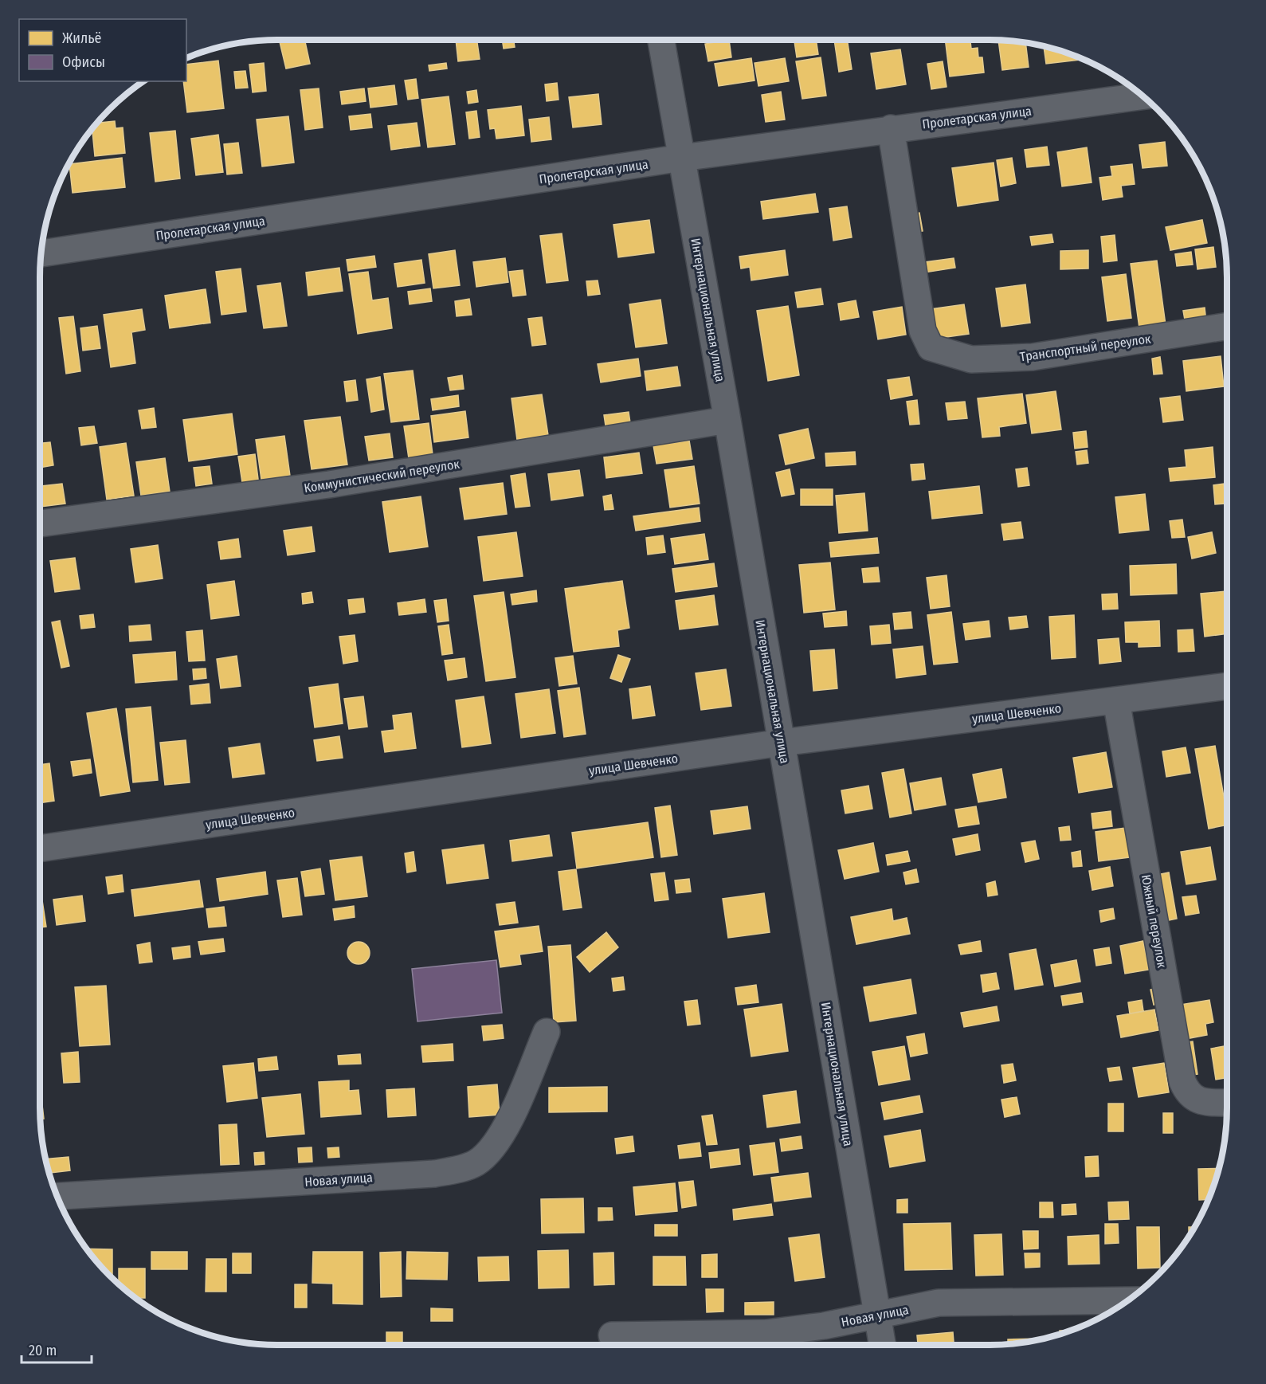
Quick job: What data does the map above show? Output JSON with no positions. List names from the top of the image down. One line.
{"streets":{"street":["Пролетарская улица","Интернациональная улица","Транспортный переулок","Коммунистический переулок","улица Шевченко","Южный переулок","Новая улица"]},"crossings":[["Пролетарская улица","Интернациональная улица"],["Пролетарская улица","Транспортный переулок"],["Интернациональная улица","Коммунистический переулок"],["Интернациональная улица","улица Шевченко"],["Интернациональная улица","Новая улица"],["улица Шевченко","Южный переулок"]],"legend":["Жильё","Офисы"],"scale_bar":"20 m"}
